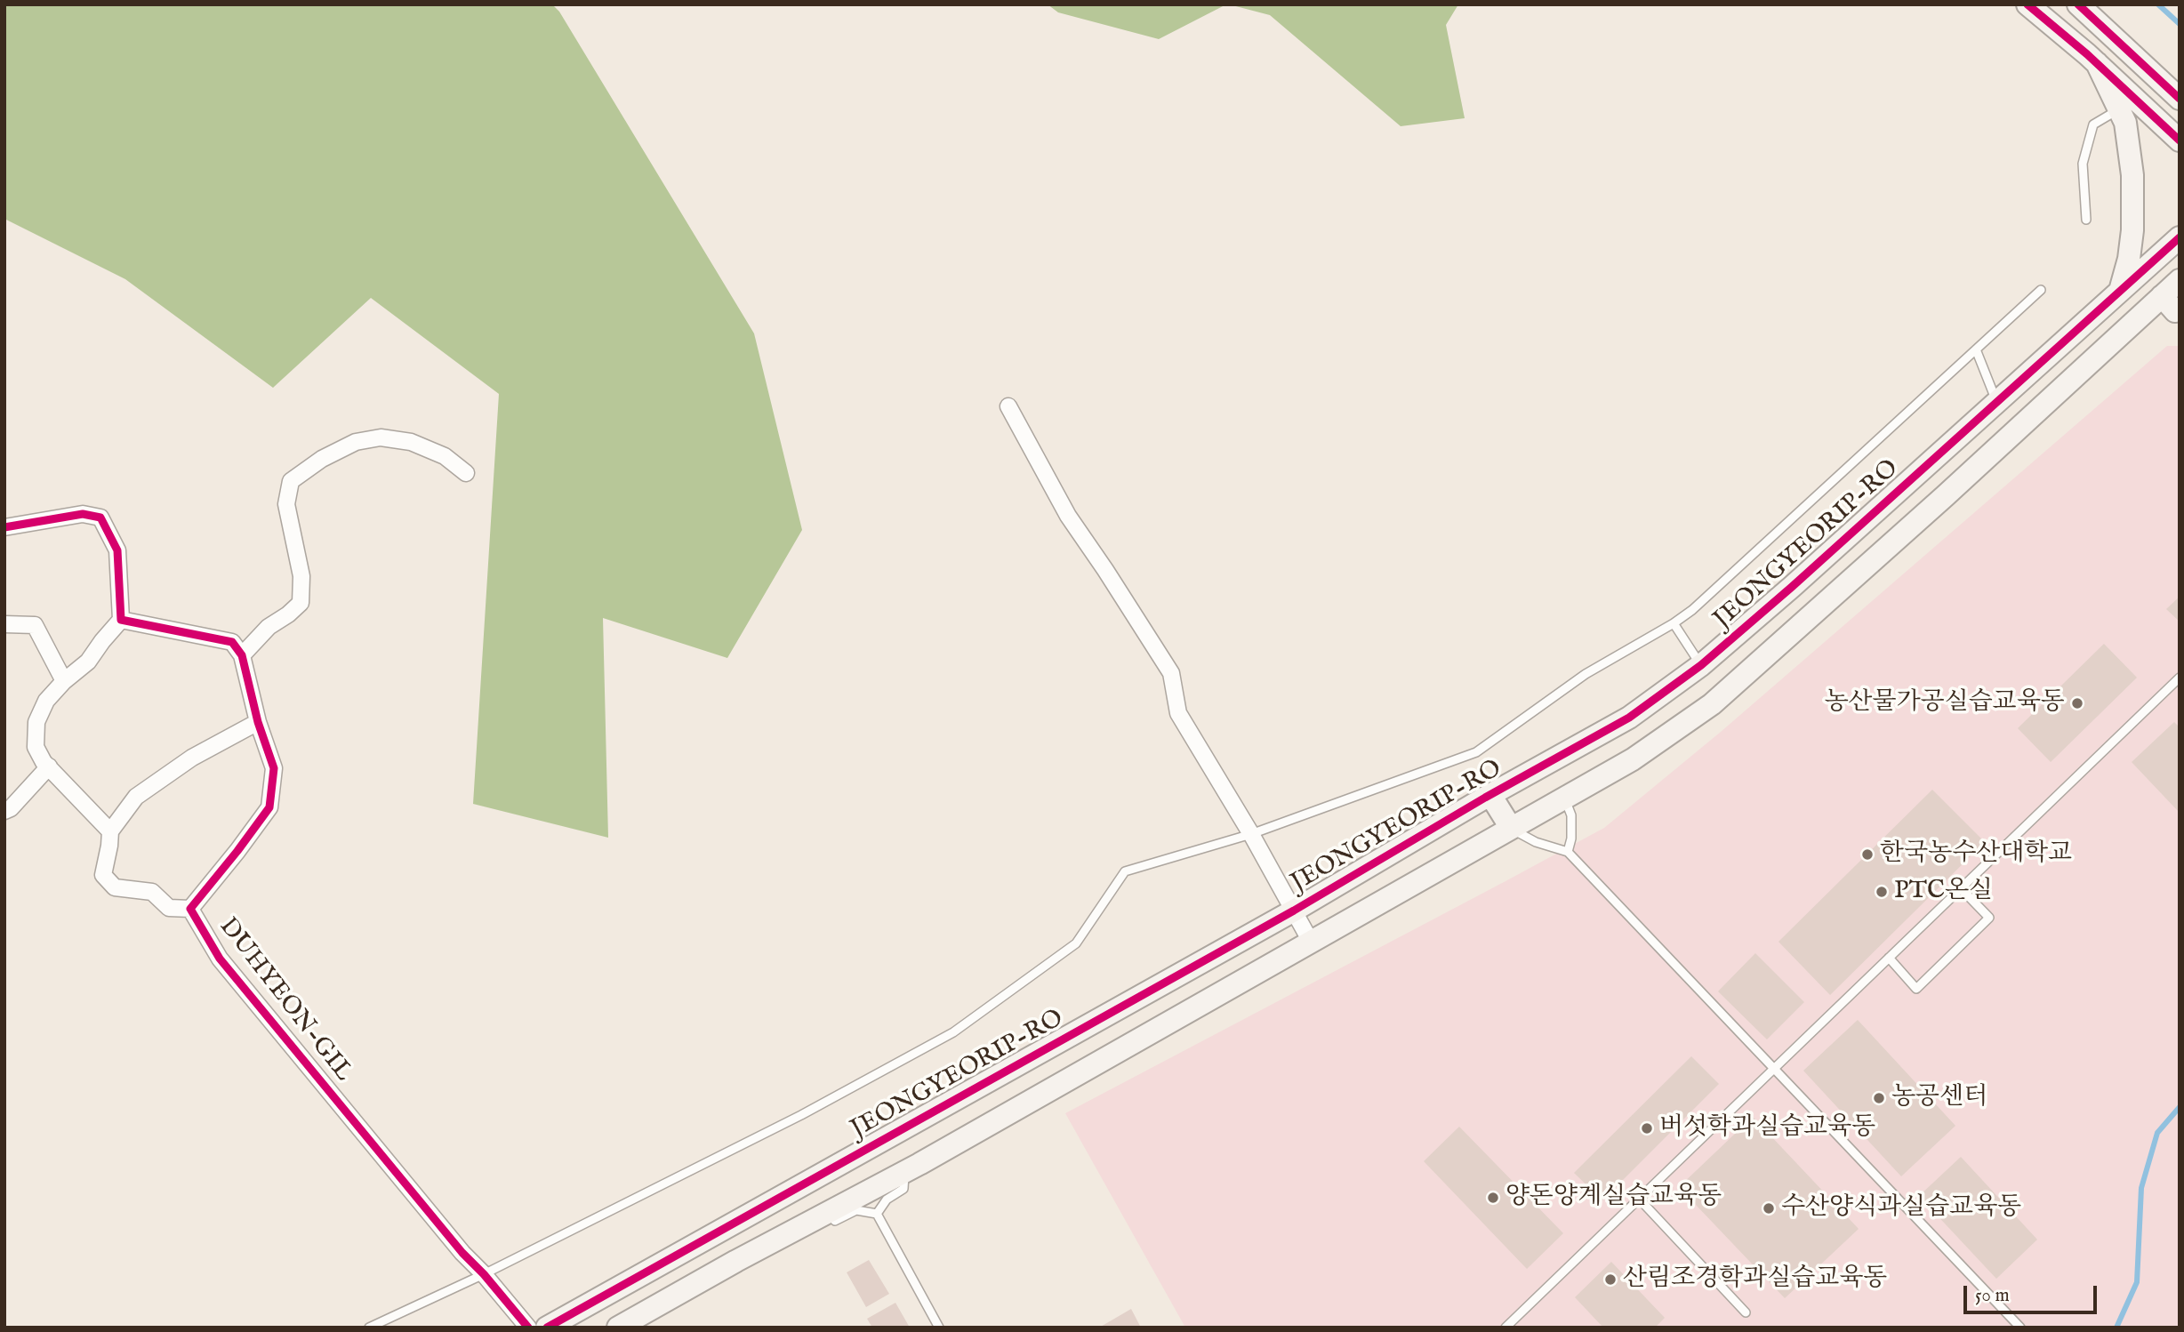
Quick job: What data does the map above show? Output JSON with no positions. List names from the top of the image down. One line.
{"streets":{"street":["JEONGYEORIP-RO","DUHYEON-GIL"]},"crossings":[["JEONGYEORIP-RO","DUHYEON-GIL"]],"places":["농산물가공실습교육동","한국농수산대학교","PTC온실","농공센터","버섯학과실습교육동","양돈양계실습교육동","수산양식과실습교육동","산림조경학과실습교육동"],"scale_bar":"50 m"}
